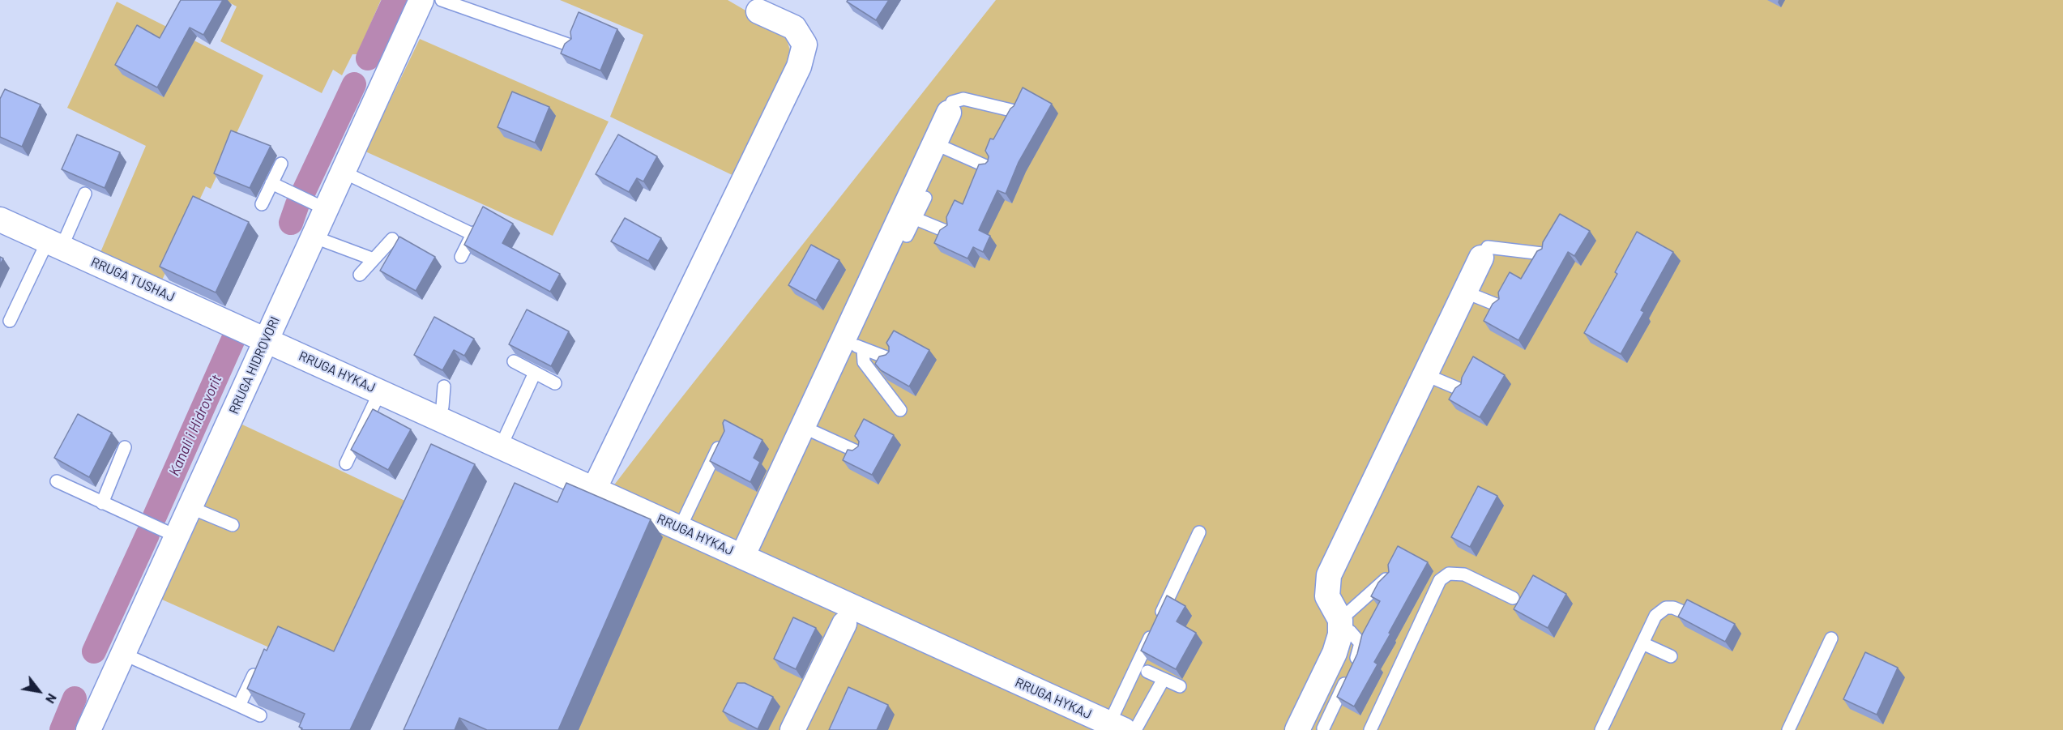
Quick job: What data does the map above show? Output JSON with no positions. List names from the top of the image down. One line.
{"streets":{"street":["RRUGA TUSHAJ","RRUGA HIDROVORI","RRUGA HYKAJ"]},"crossings":[["RRUGA TUSHAJ","RRUGA HIDROVORI"],["RRUGA TUSHAJ","RRUGA HYKAJ"],["RRUGA HIDROVORI","RRUGA HYKAJ"]],"water":["Kanali i Hidrovorit"],"north":"bottom right"}
